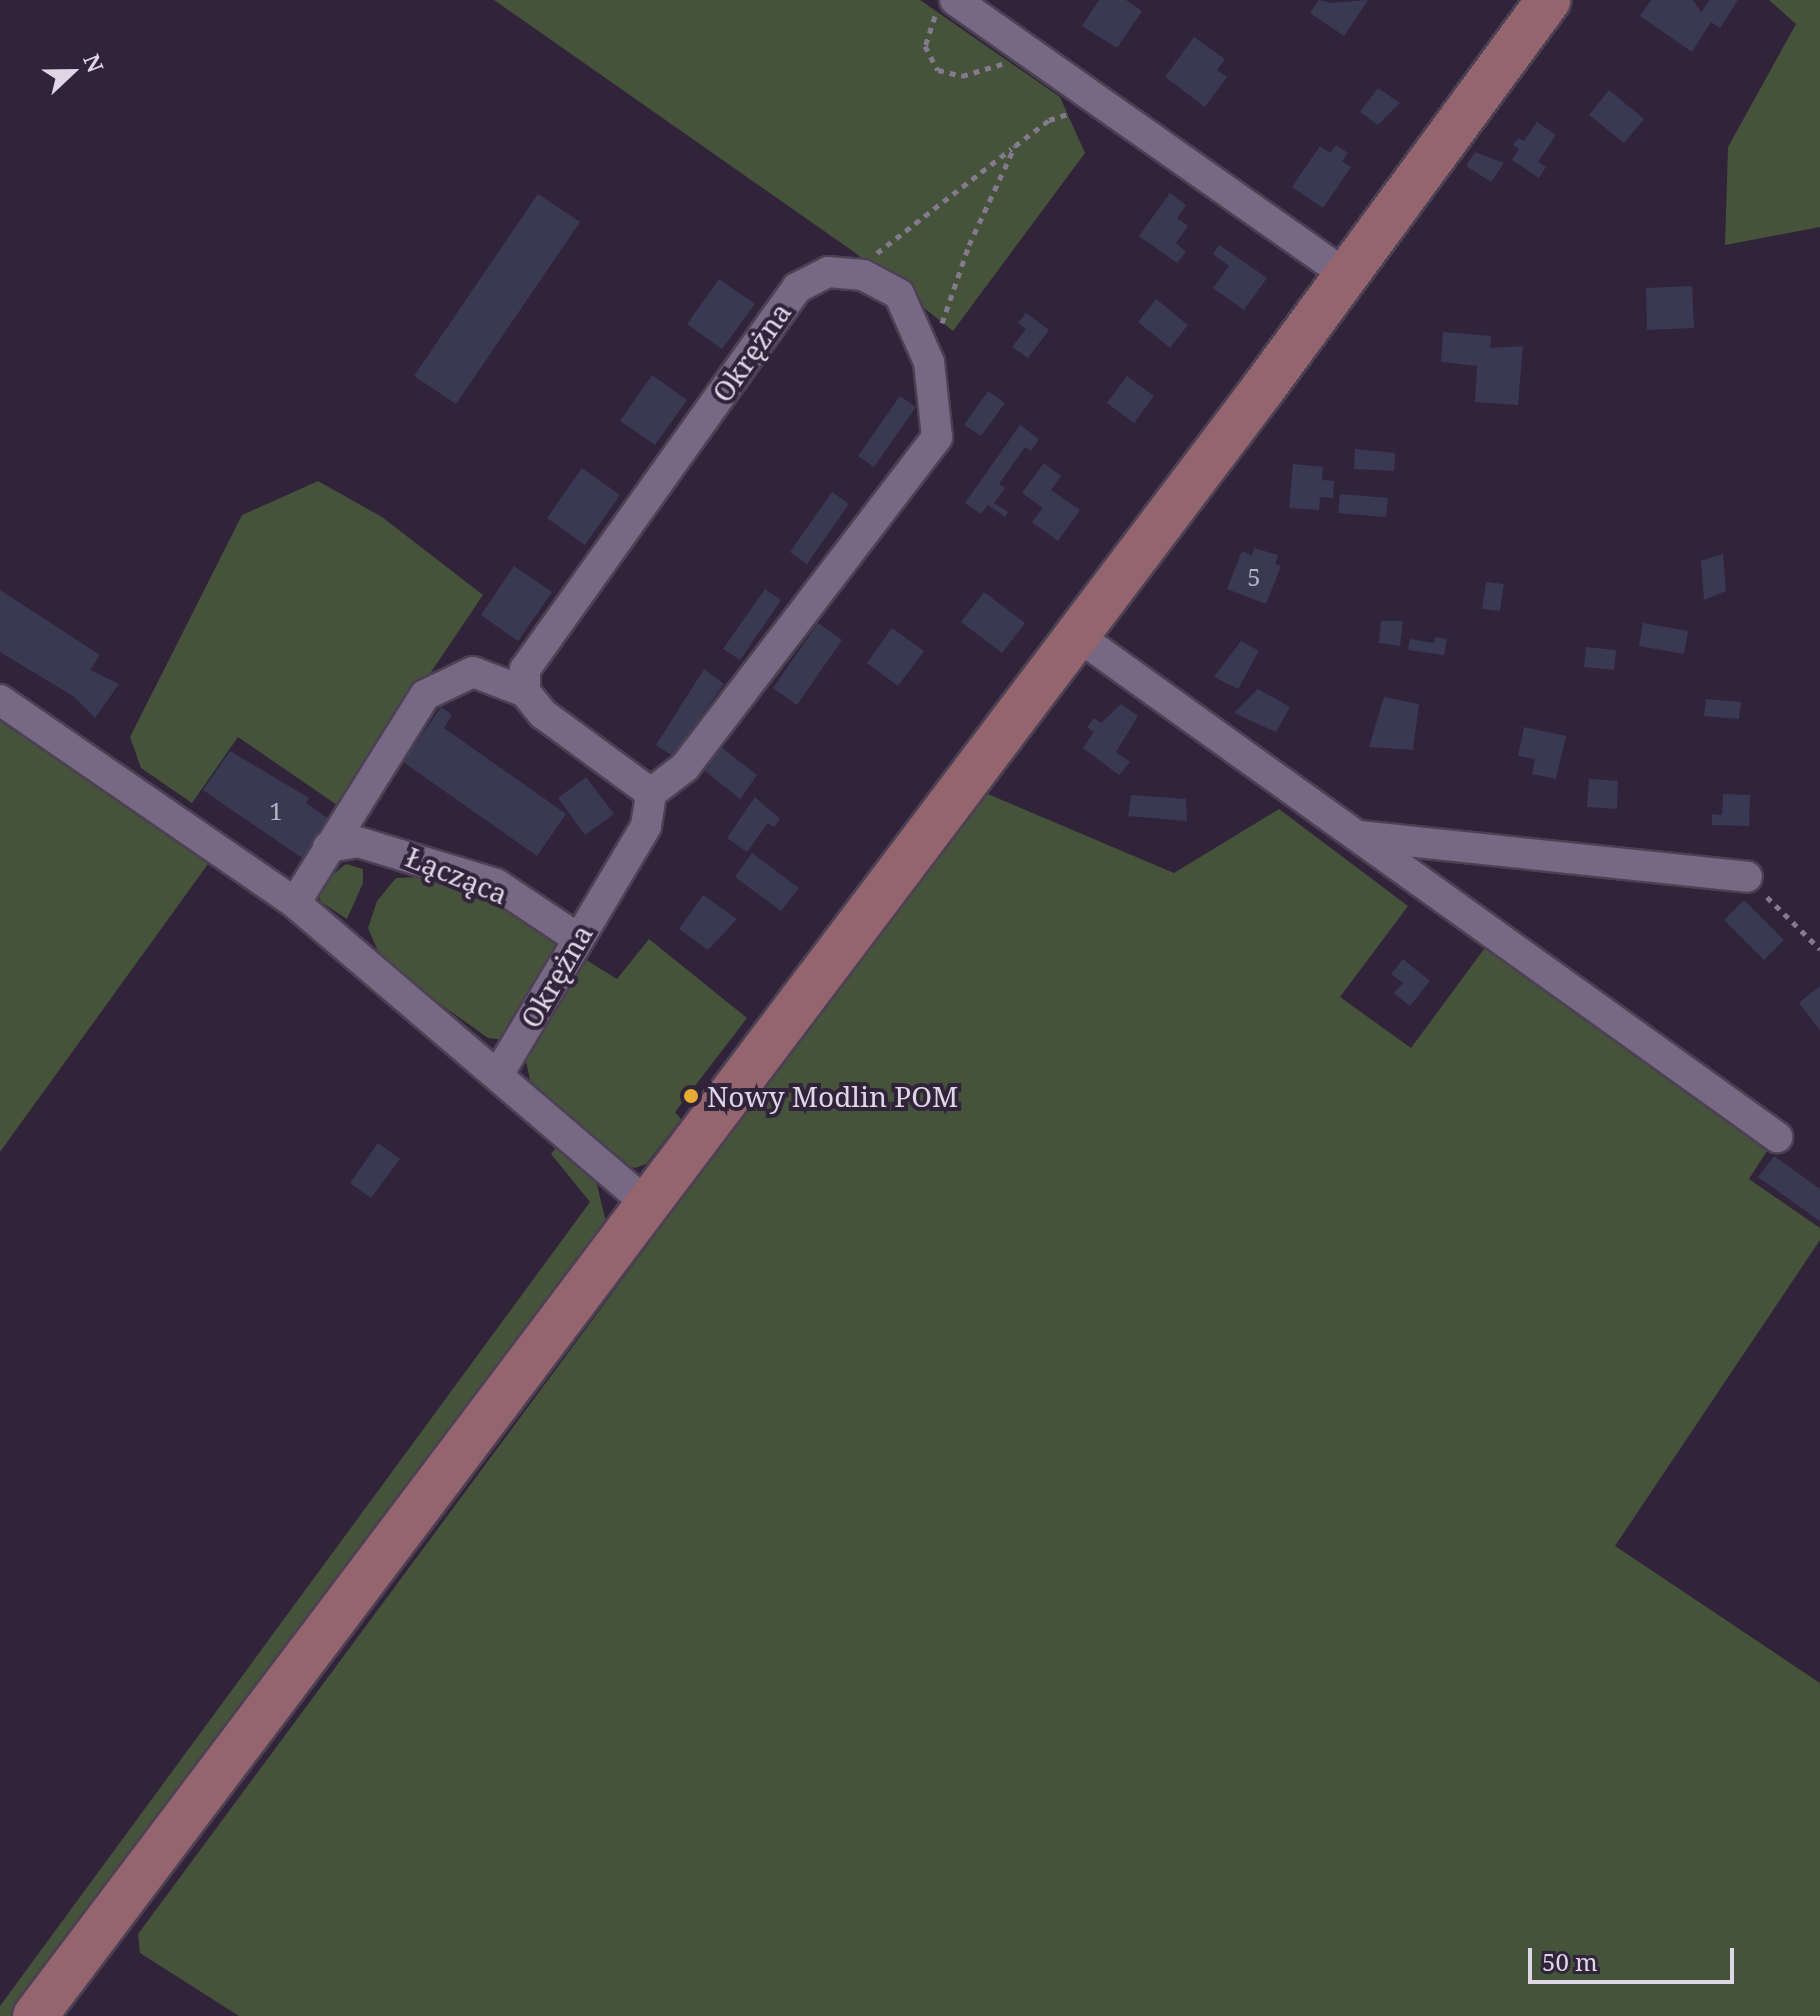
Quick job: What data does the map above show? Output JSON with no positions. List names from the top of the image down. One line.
{"streets":{"street":["Okrężna","Łącząca"]},"crossings":[["Okrężna","Łącząca"]],"places":["Nowy Modlin POM"],"house_numbers":["5","1"],"scale_bar":"50 m","north":"right"}
